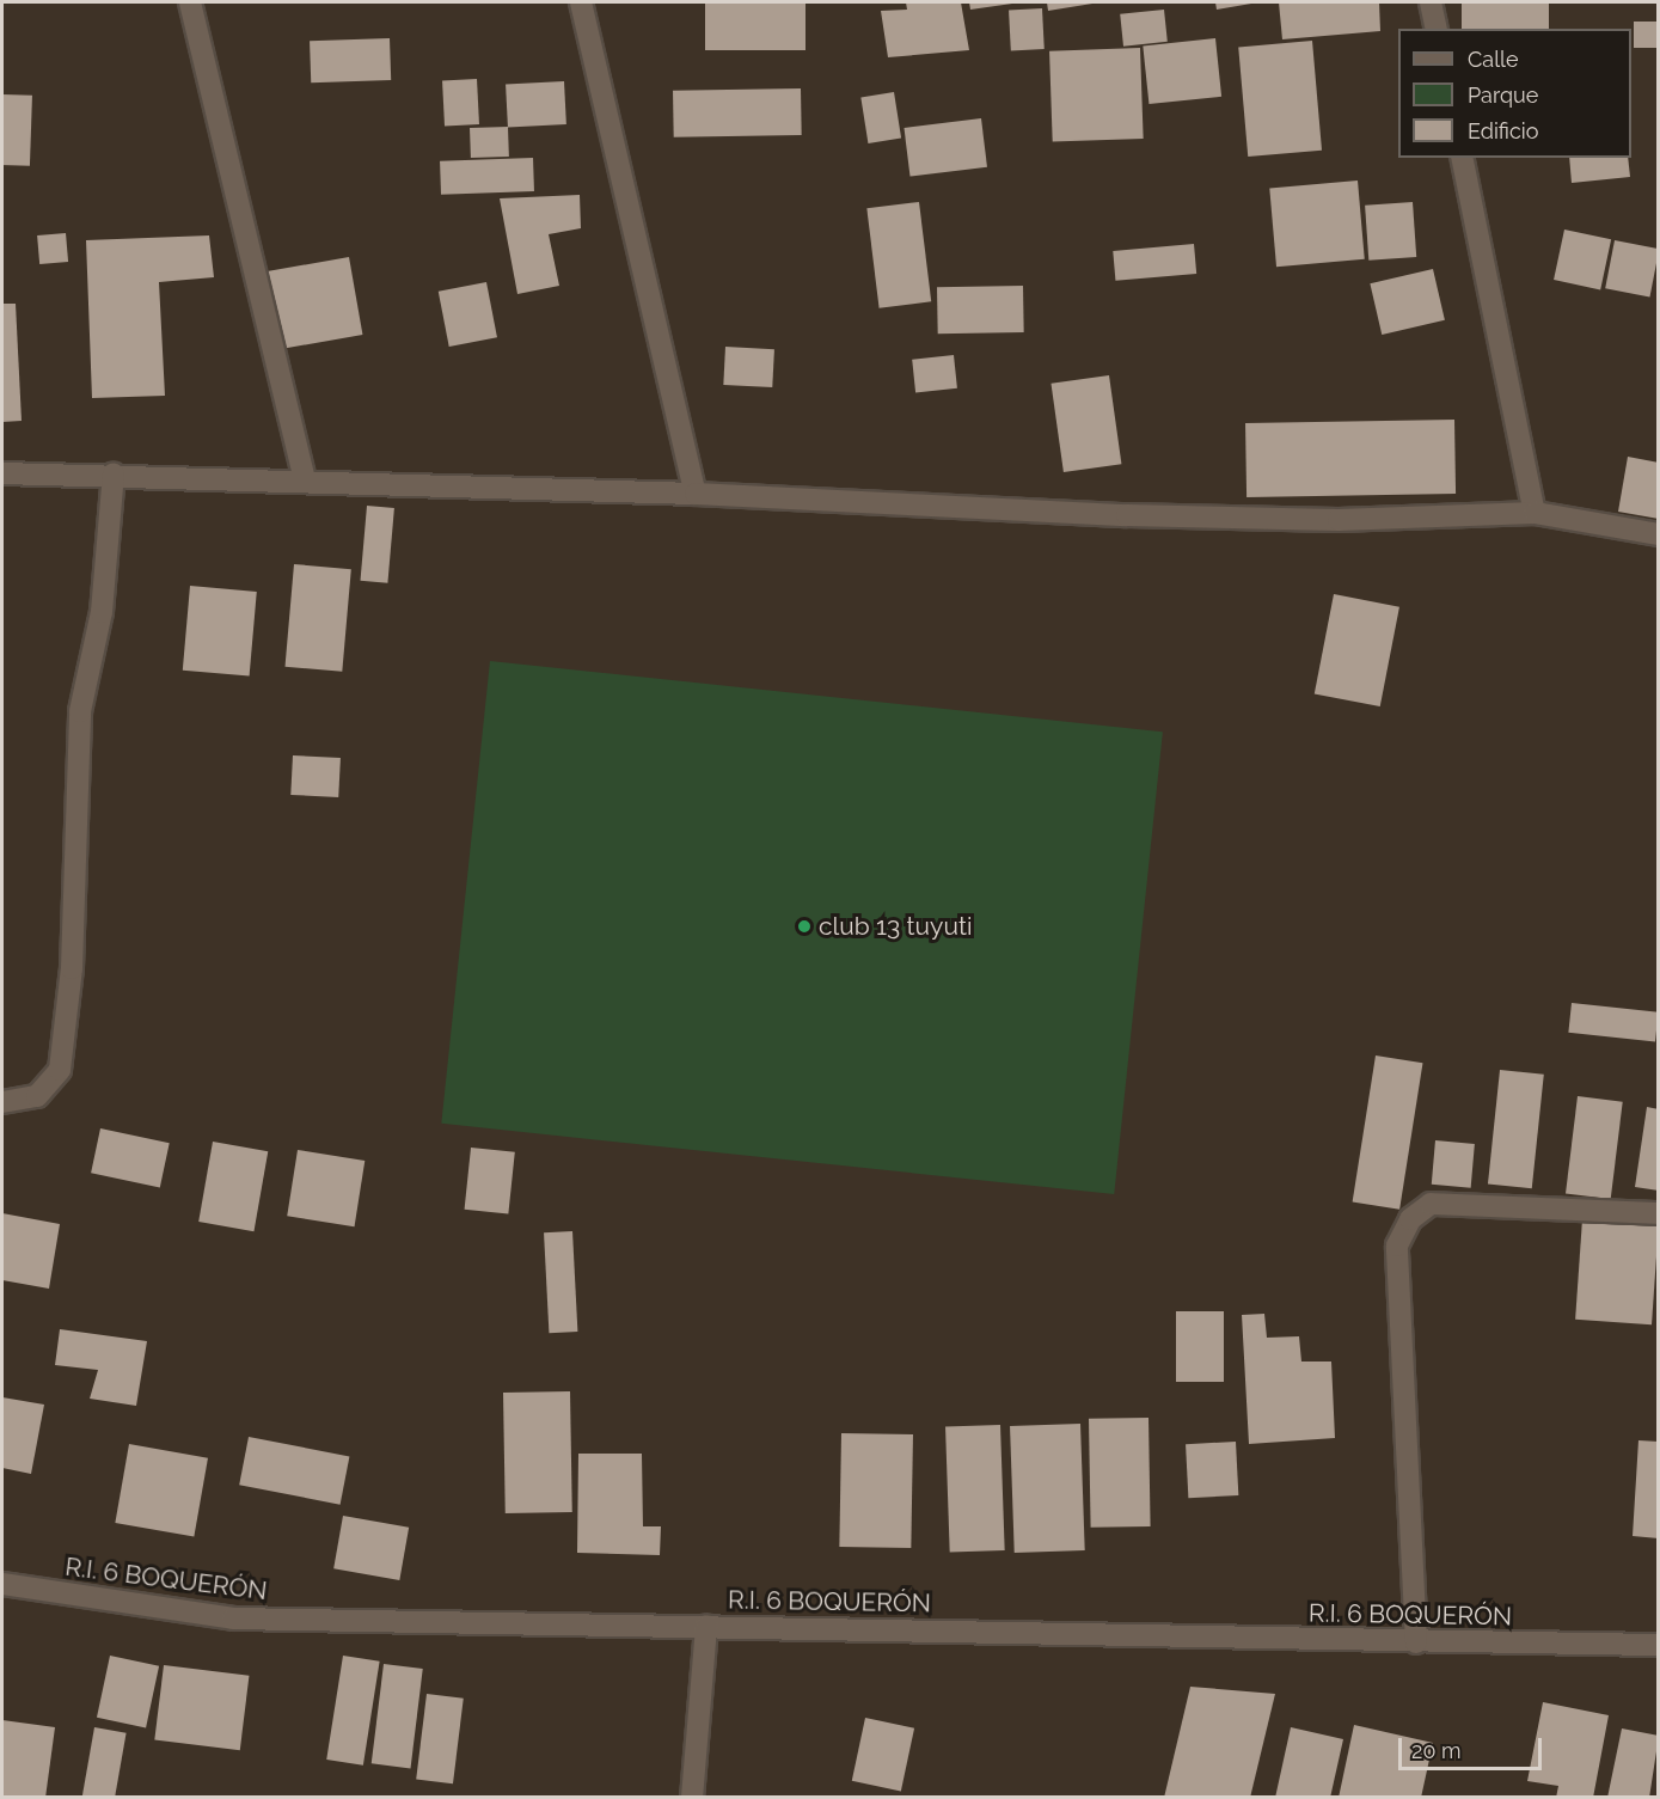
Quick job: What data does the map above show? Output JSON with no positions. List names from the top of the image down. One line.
{"streets":{"street":["R.I. 6 BOQUERÓN"]},"places":["club 13 tuyuti"],"legend":["Calle","Parque","Edificio"],"scale_bar":"20 m"}
